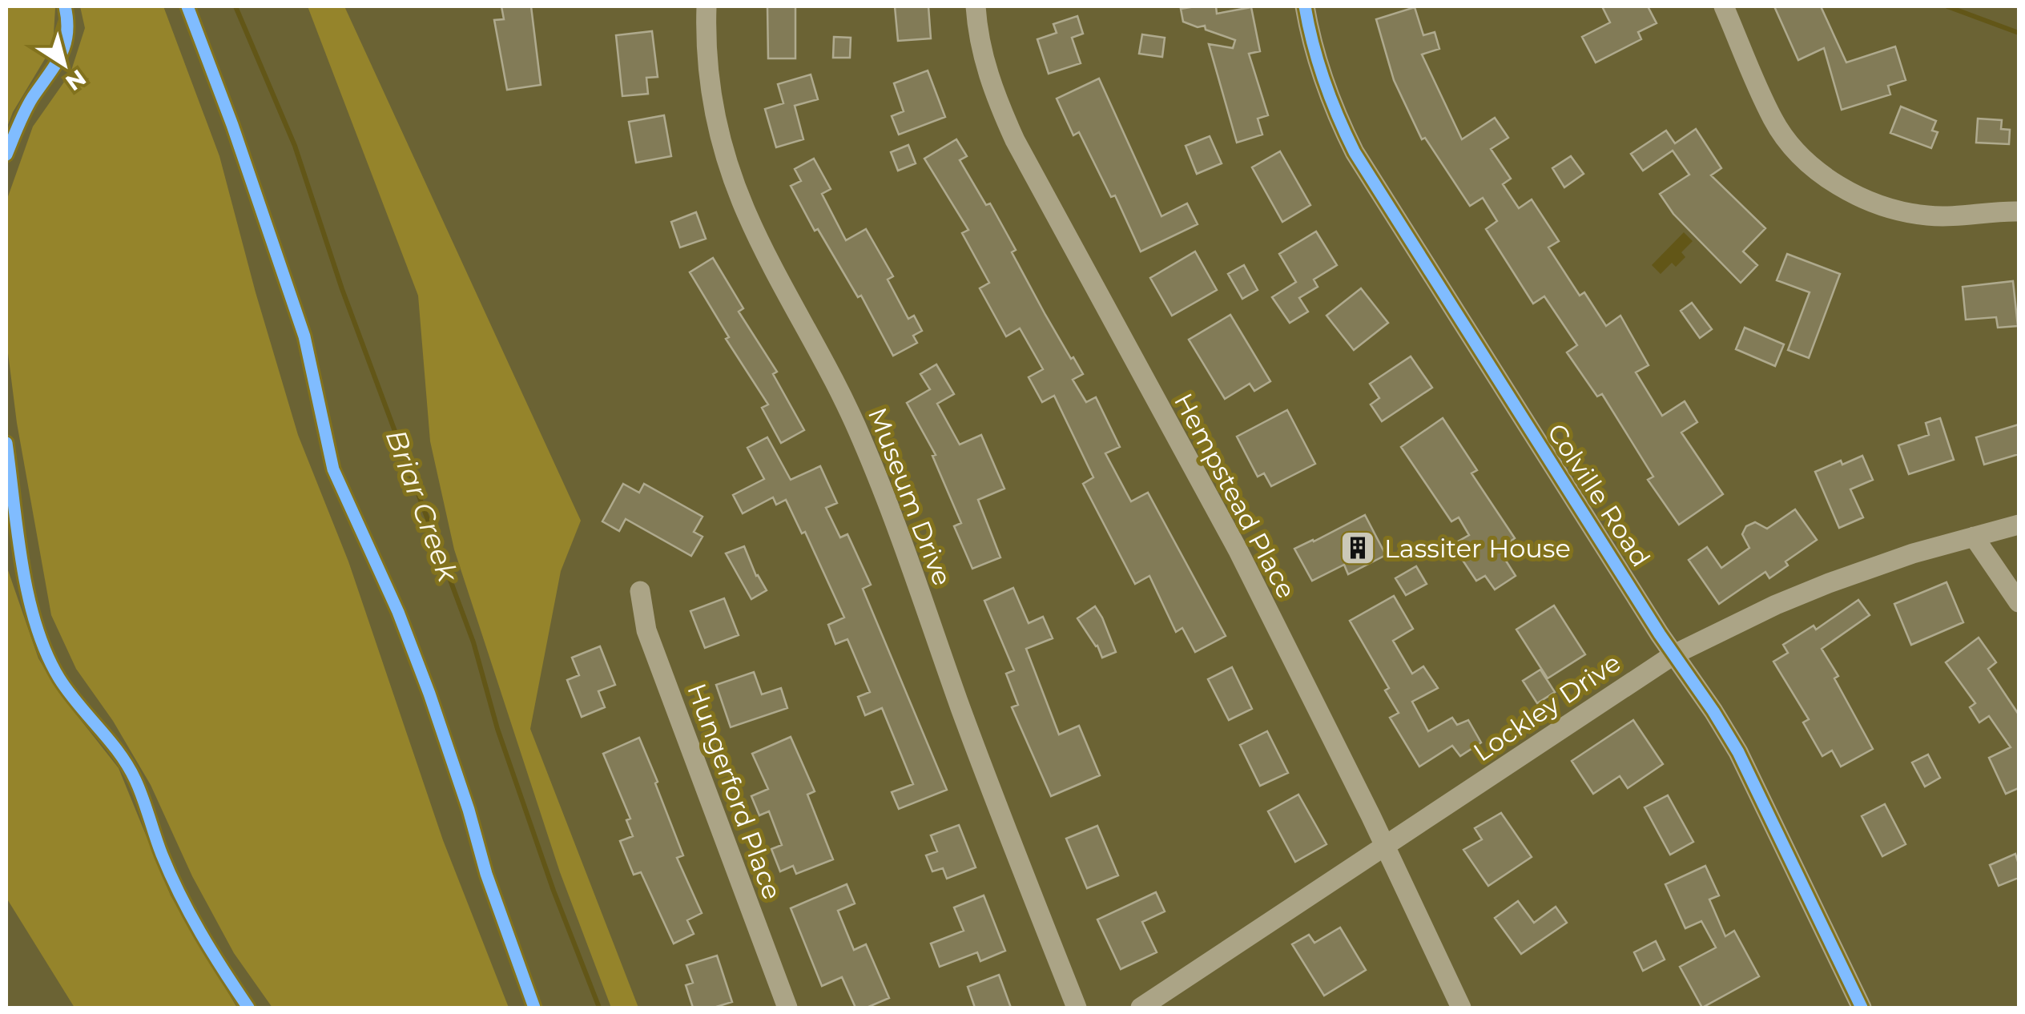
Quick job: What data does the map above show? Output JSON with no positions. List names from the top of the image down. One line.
{"streets":{"street":["Colville Road","Hempstead Place","Museum Drive","Lockley Drive","Hungerford Place"]},"crossings":[["Colville Road","Lockley Drive"],["Hempstead Place","Lockley Drive"]],"water":["Briar Creek"],"places":{"building":["Lassiter House"]},"north":"bottom right"}
